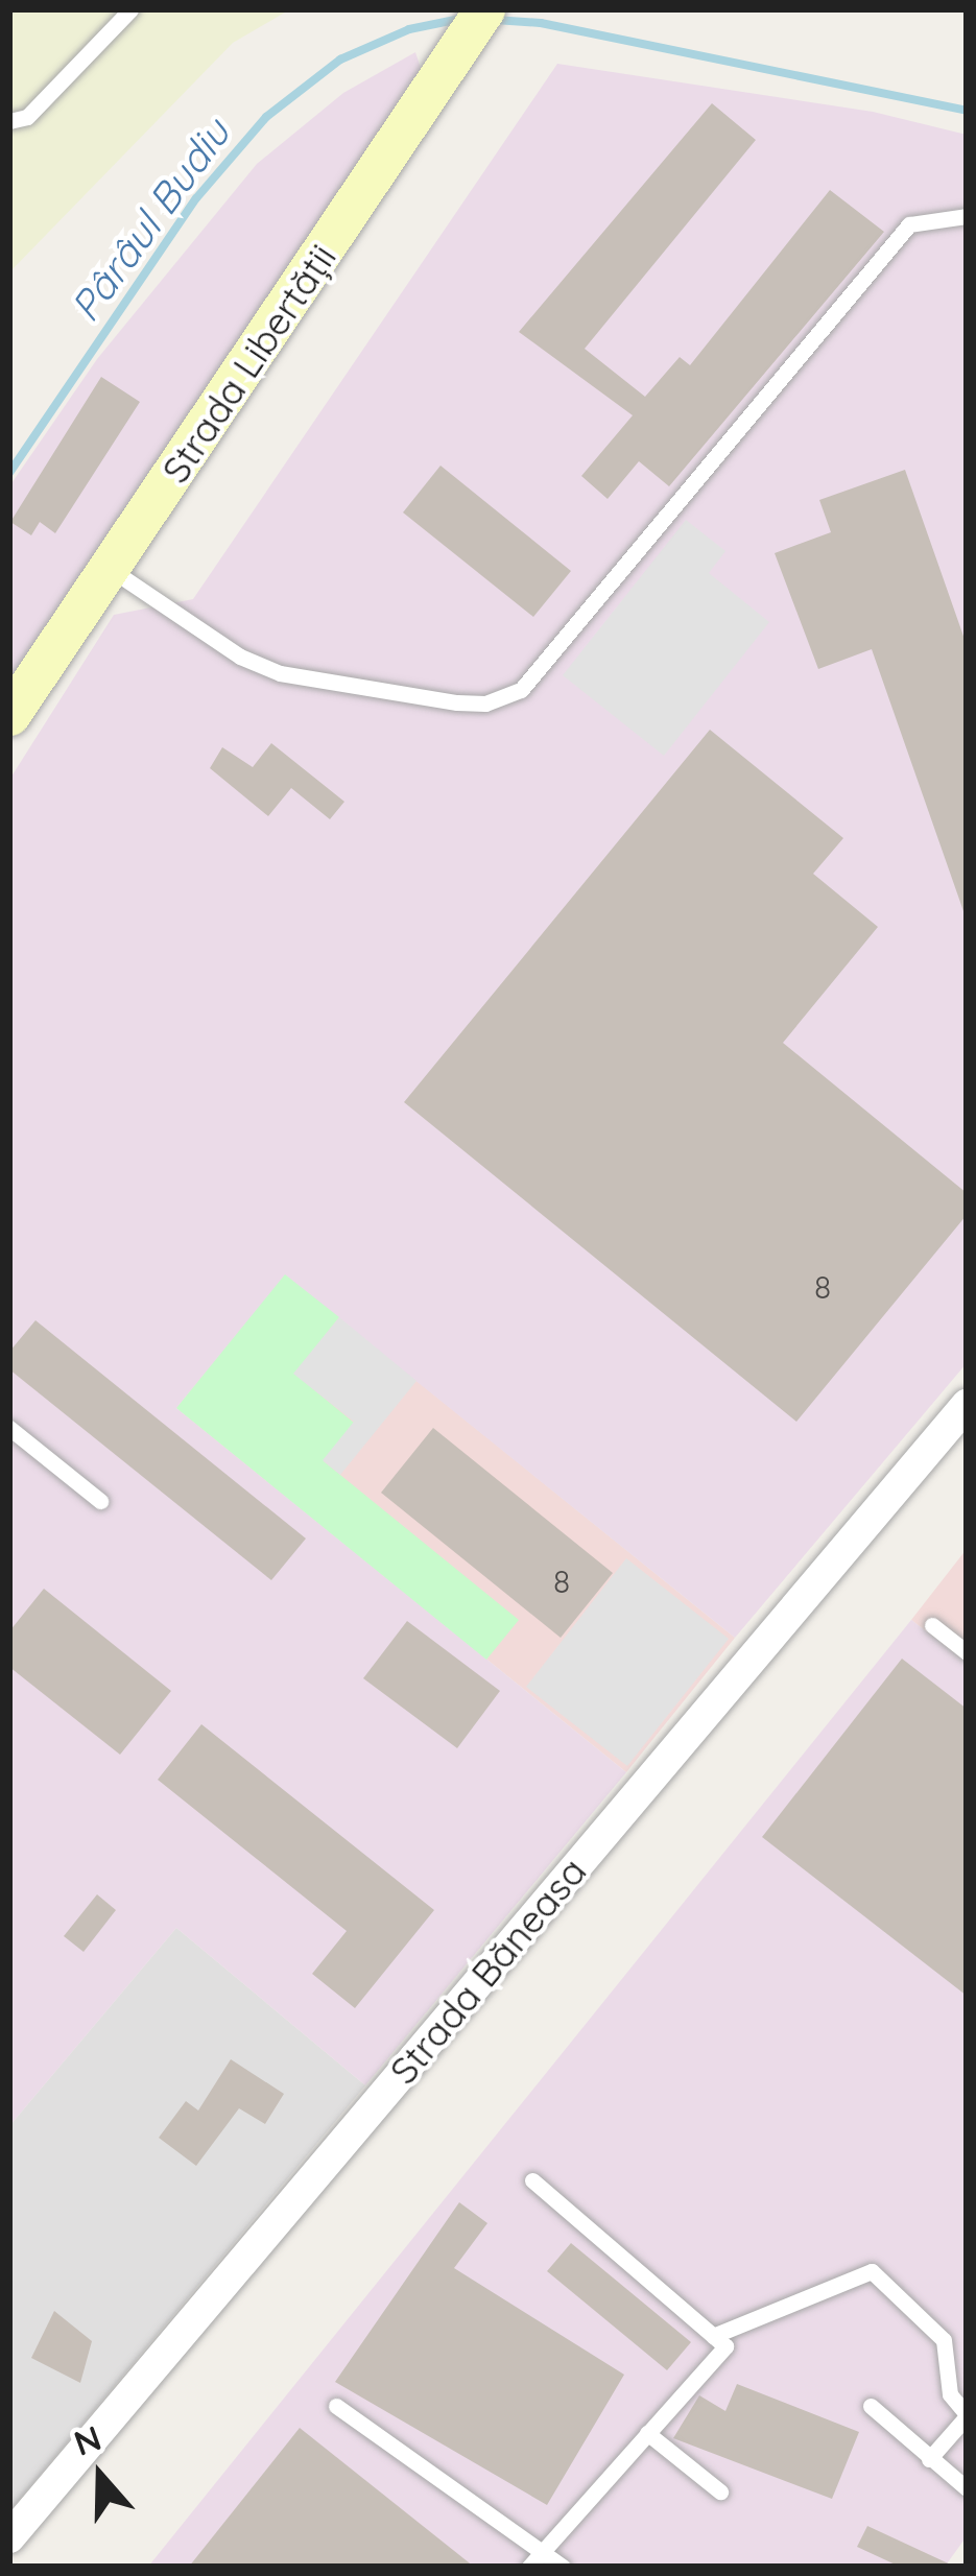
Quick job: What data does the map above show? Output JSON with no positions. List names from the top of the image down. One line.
{"streets":{"main road":["Strada Libertății"],"street":["Strada Băneasa"]},"water":["Pârâul Budiu"],"house_numbers":["8","8"],"north":"top"}
